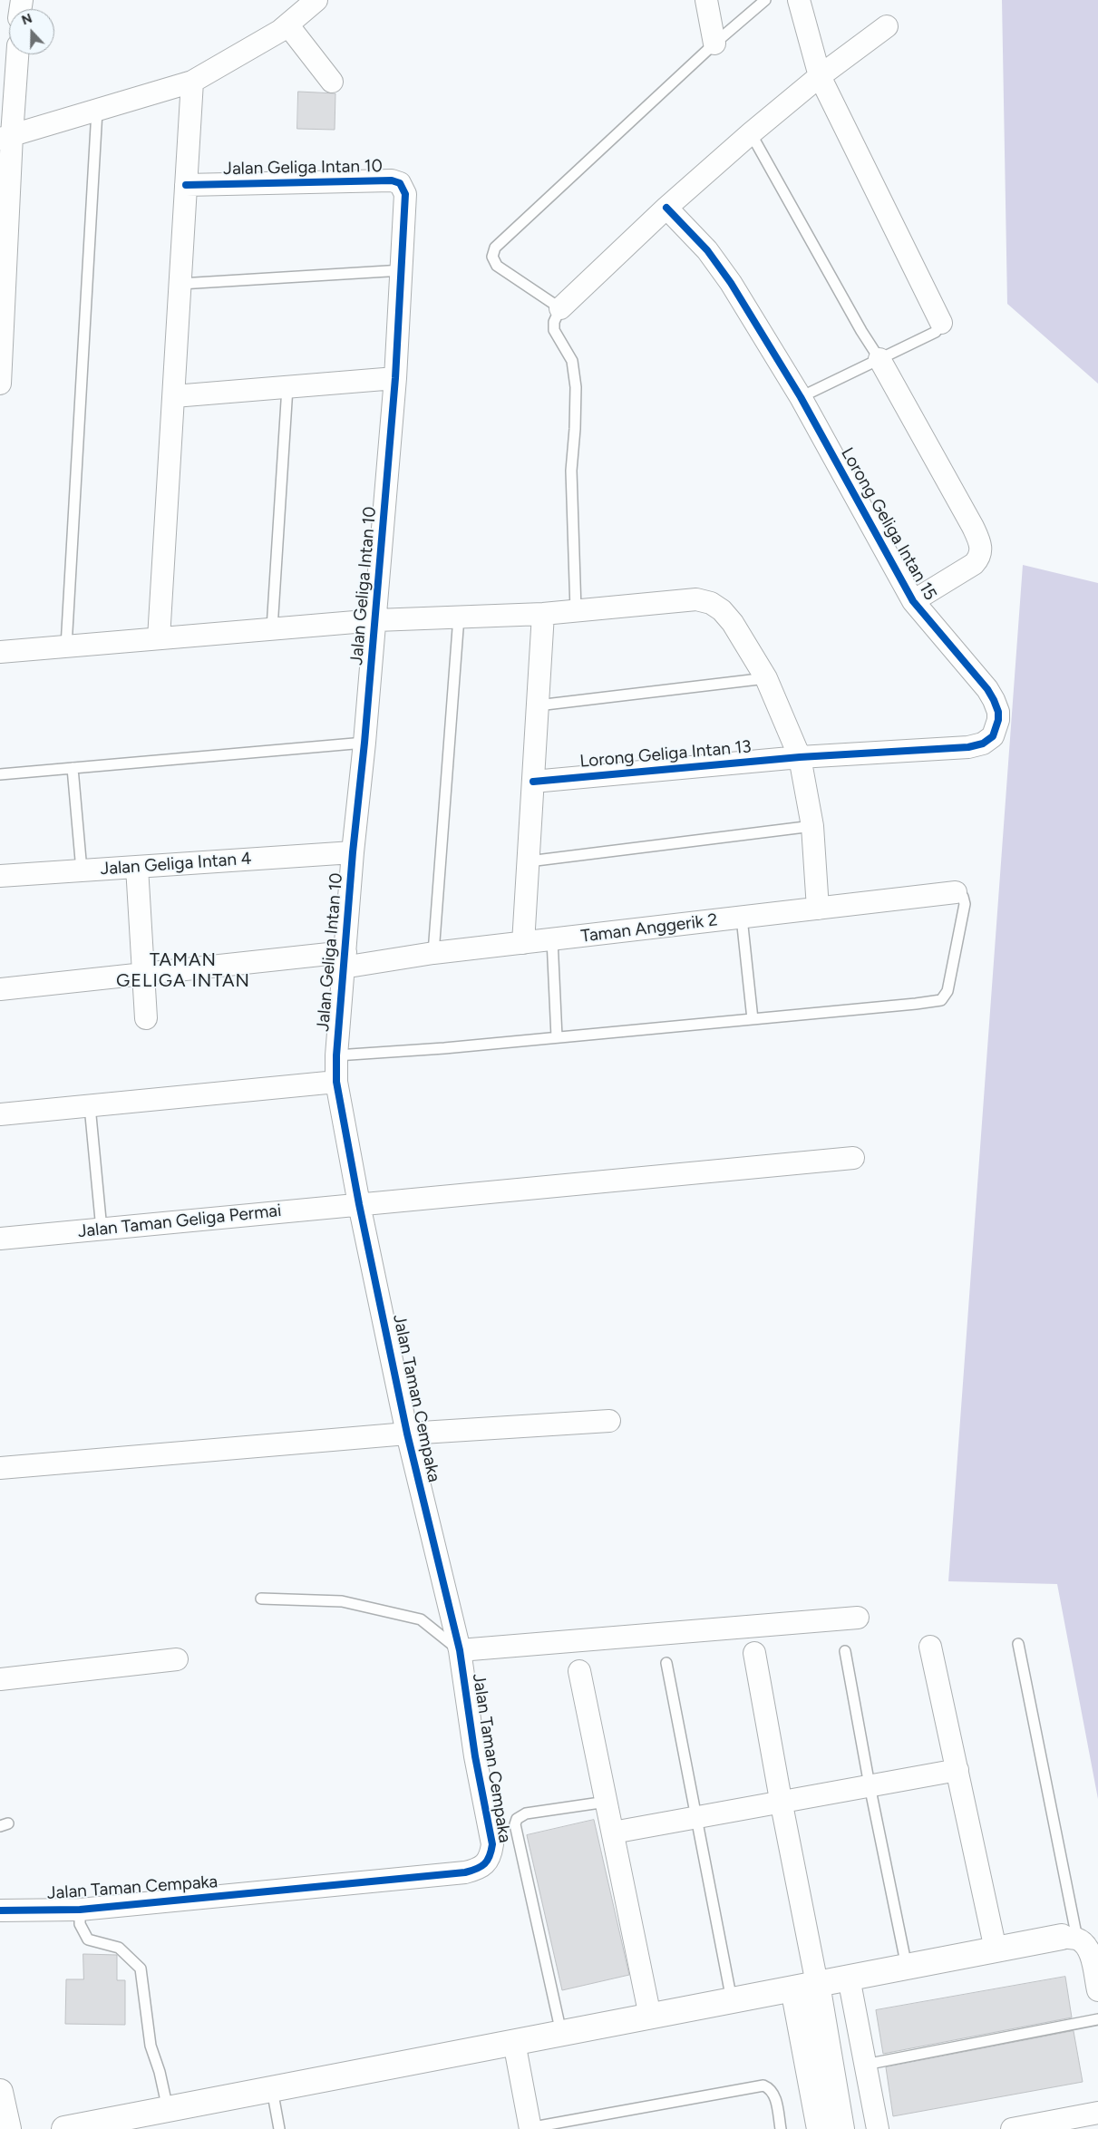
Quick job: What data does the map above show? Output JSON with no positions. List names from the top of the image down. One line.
{"streets":{"street":["Jalan Geliga Intan 10","Lorong Geliga Intan 15","Lorong Geliga Intan 13","Jalan Geliga Intan 4","Taman Anggerik 2","Jalan Taman Geliga Permai","Jalan Taman Cempaka"]},"crossings":[["Jalan Geliga Intan 10","Jalan Geliga Intan 4"],["Jalan Geliga Intan 10","Taman Anggerik 2"],["Jalan Geliga Intan 10","Jalan Taman Geliga Permai"],["Jalan Geliga Intan 10","Jalan Taman Cempaka"],["Lorong Geliga Intan 15","Lorong Geliga Intan 13"],["Jalan Taman Geliga Permai","Jalan Taman Cempaka"]],"districts":["TAMAN GELIGA INTAN"],"north":"top"}
